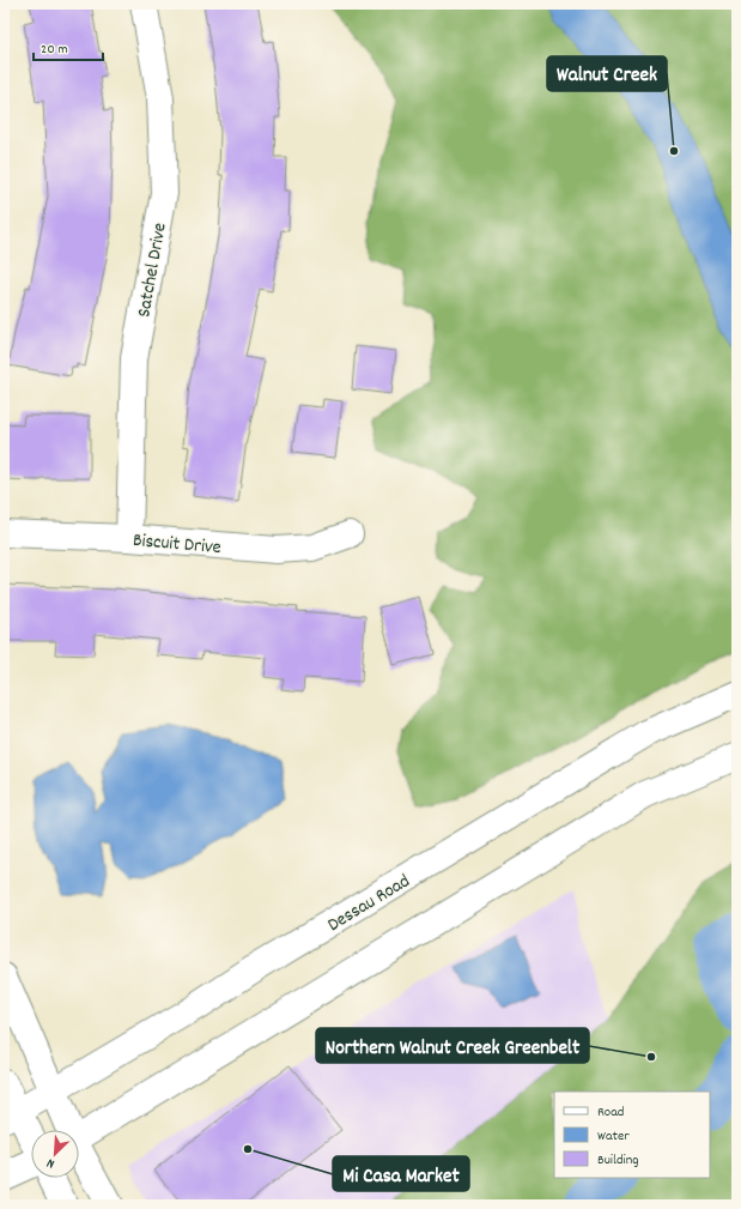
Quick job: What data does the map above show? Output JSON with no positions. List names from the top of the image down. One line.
{"streets":{"main road":["Satchel Drive","Biscuit Drive","Dessau Road"]},"crossings":[["Satchel Drive","Biscuit Drive"]],"places":["Walnut Creek","Northern Walnut Creek Greenbelt","Mi Casa Market"],"legend":["Road","Water","Building"],"scale_bar":"20 m","north":"bottom left"}
